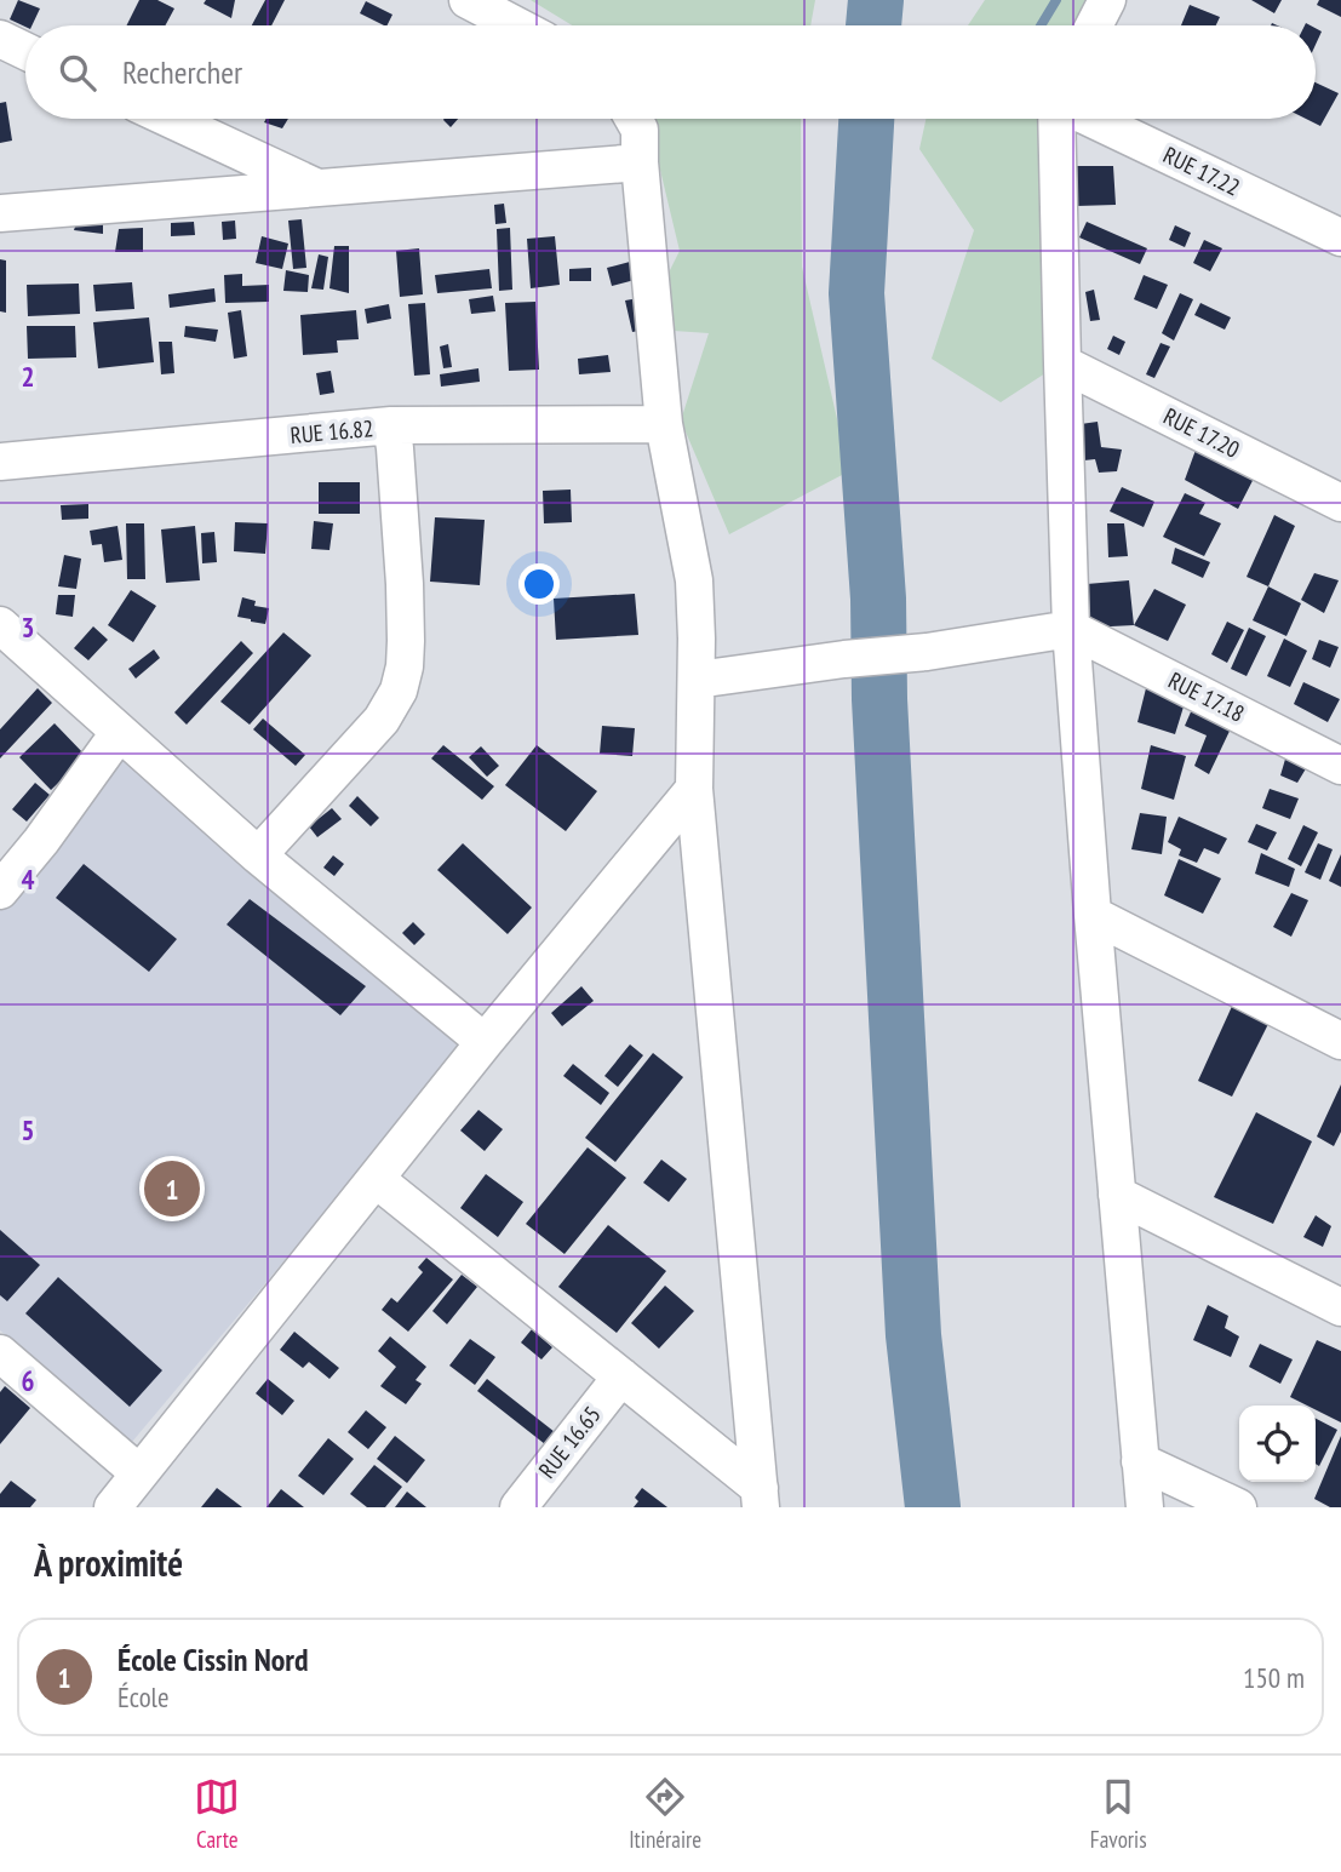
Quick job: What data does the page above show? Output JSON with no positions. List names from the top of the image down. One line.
{"streets":{"street":["RUE 17.22","RUE 16.82","RUE 17.20","RUE 17.18","RUE 16.65"]},"page":{"search":"Rechercher","pins":"1","heading":"À proximité","list":[{"mark":"1","name":"École Cissin Nord","note":"École","value":"150 m"}],"nav":["Carte","Itinéraire","Favoris"]},"grid":{"rows":["2","3","4","5","6"]}}
